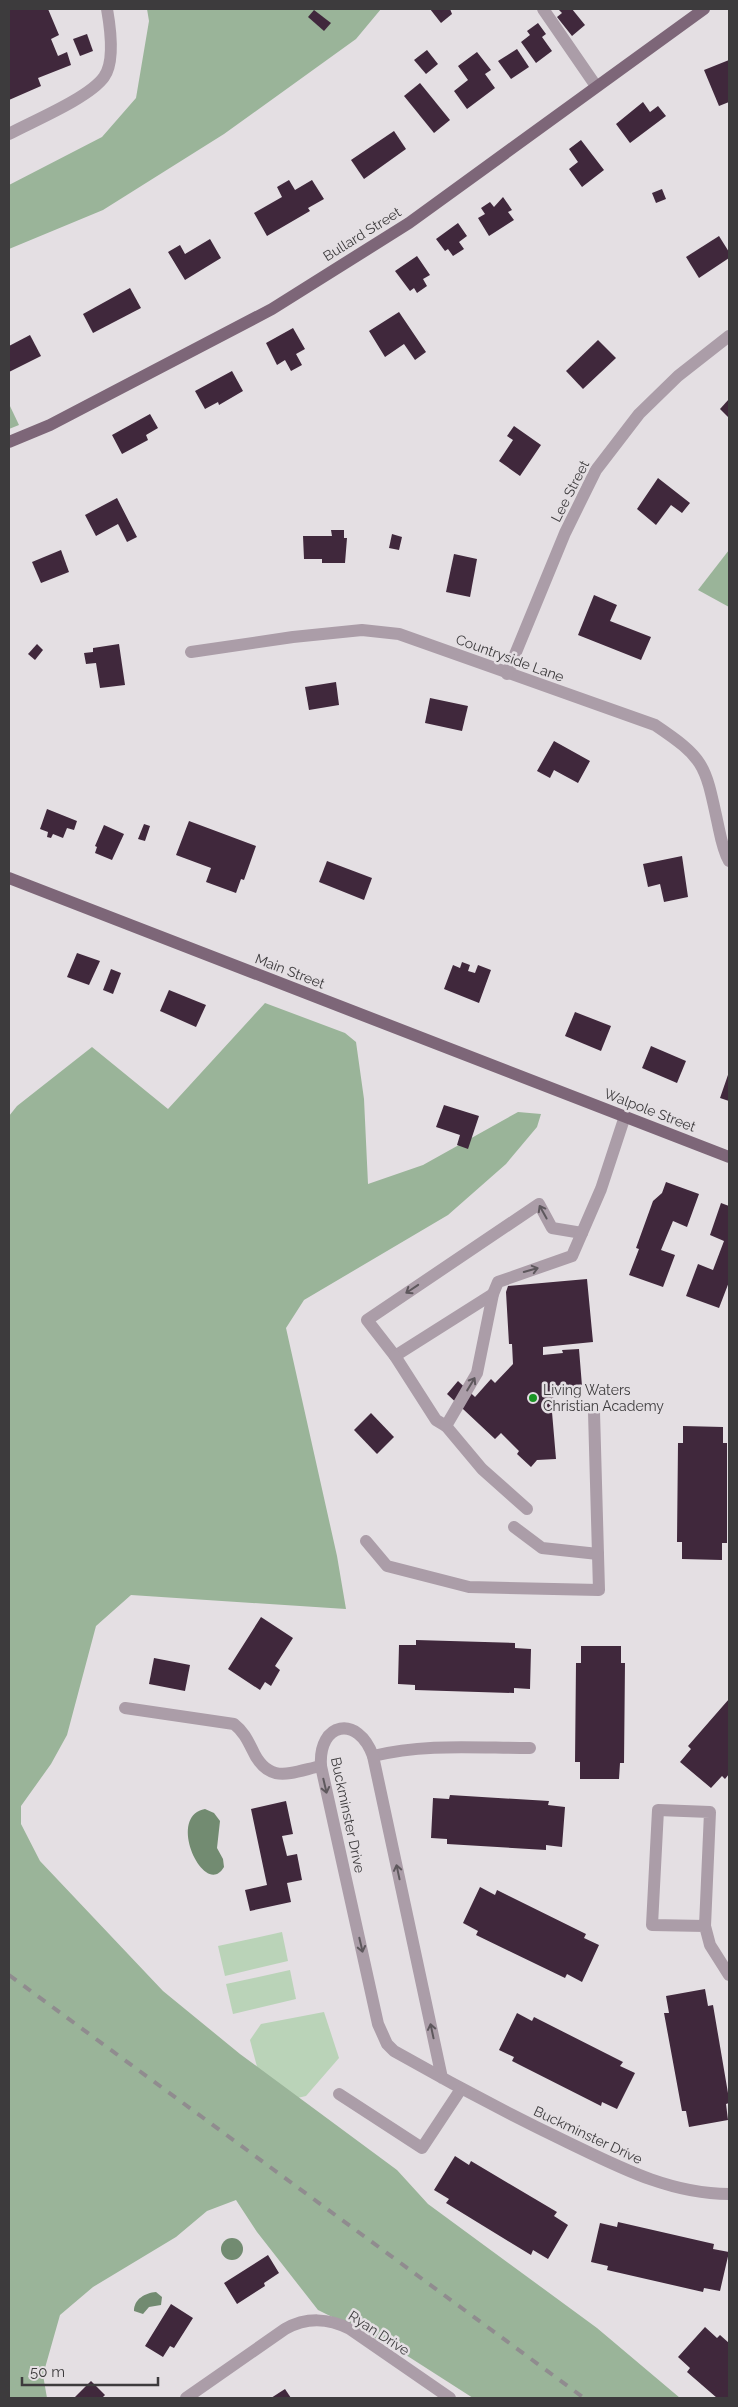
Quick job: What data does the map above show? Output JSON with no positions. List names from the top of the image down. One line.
{"streets":{"main road":["Bullard Street","Main Street","Walpole Street"],"street":["Lee Street","Countryside Lane","Buckminster Drive","Ryan Drive"]},"crossings":[["Lee Street","Countryside Lane"],["Main Street","Walpole Street"]],"places":["Living Waters Christian Academy"],"scale_bar":"50 m"}
